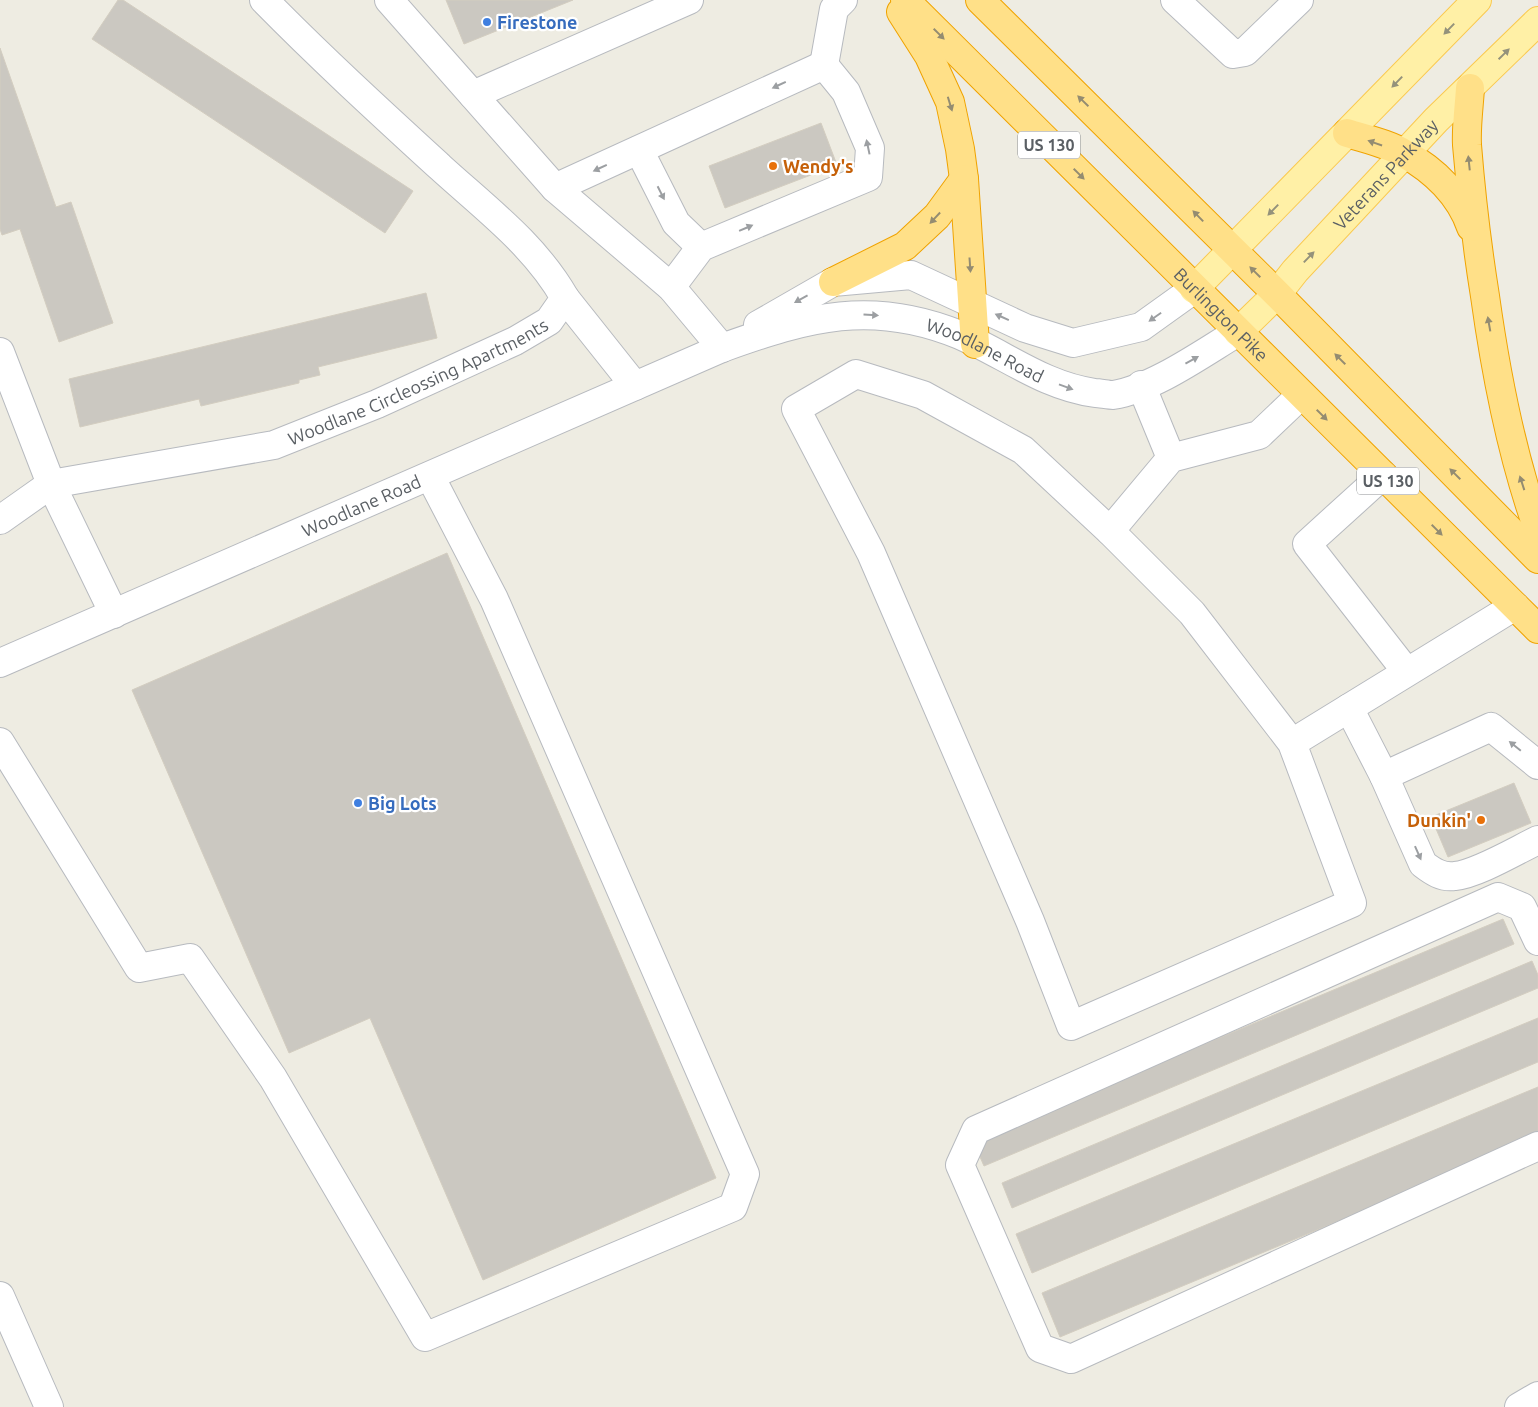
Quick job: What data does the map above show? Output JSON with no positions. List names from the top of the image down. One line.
{"streets":{"highway":["US 130","Burlington Pike"],"main road":["Veterans Parkway"],"street":["Woodlane Road","Woodlane Circleossing Apartments"]},"crossings":[["US 130","Veterans Parkway"],["Veterans Parkway","Burlington Pike"],["Veterans Parkway","Woodlane Road"],["Burlington Pike","Woodlane Road"]],"places":["Firestone","Wendy's","Big Lots","Dunkin'"]}
